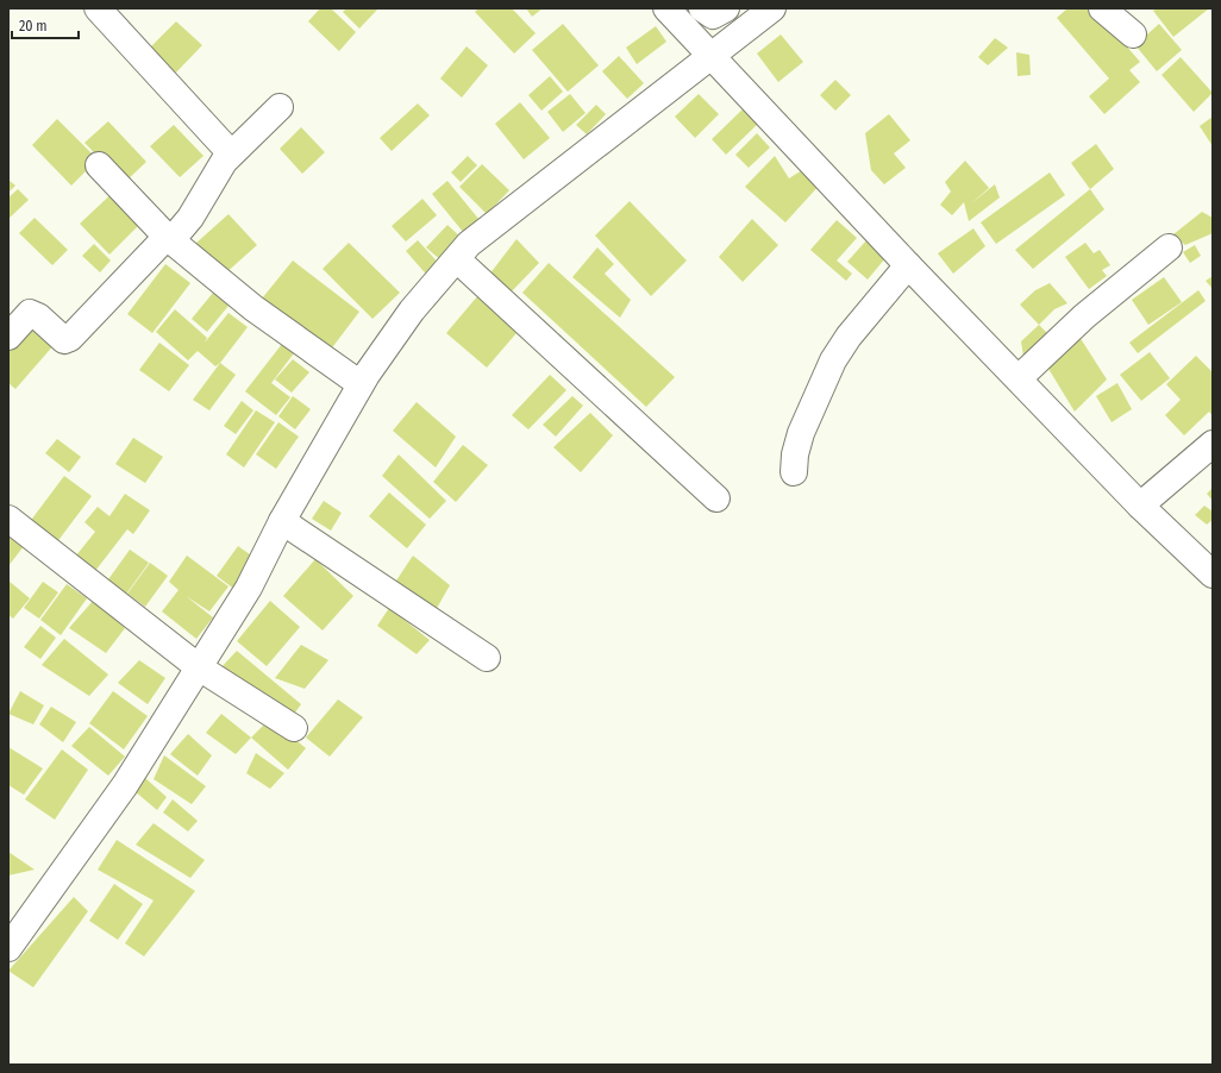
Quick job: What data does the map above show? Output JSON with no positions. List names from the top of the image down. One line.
{"scale_bar":"20 m"}
